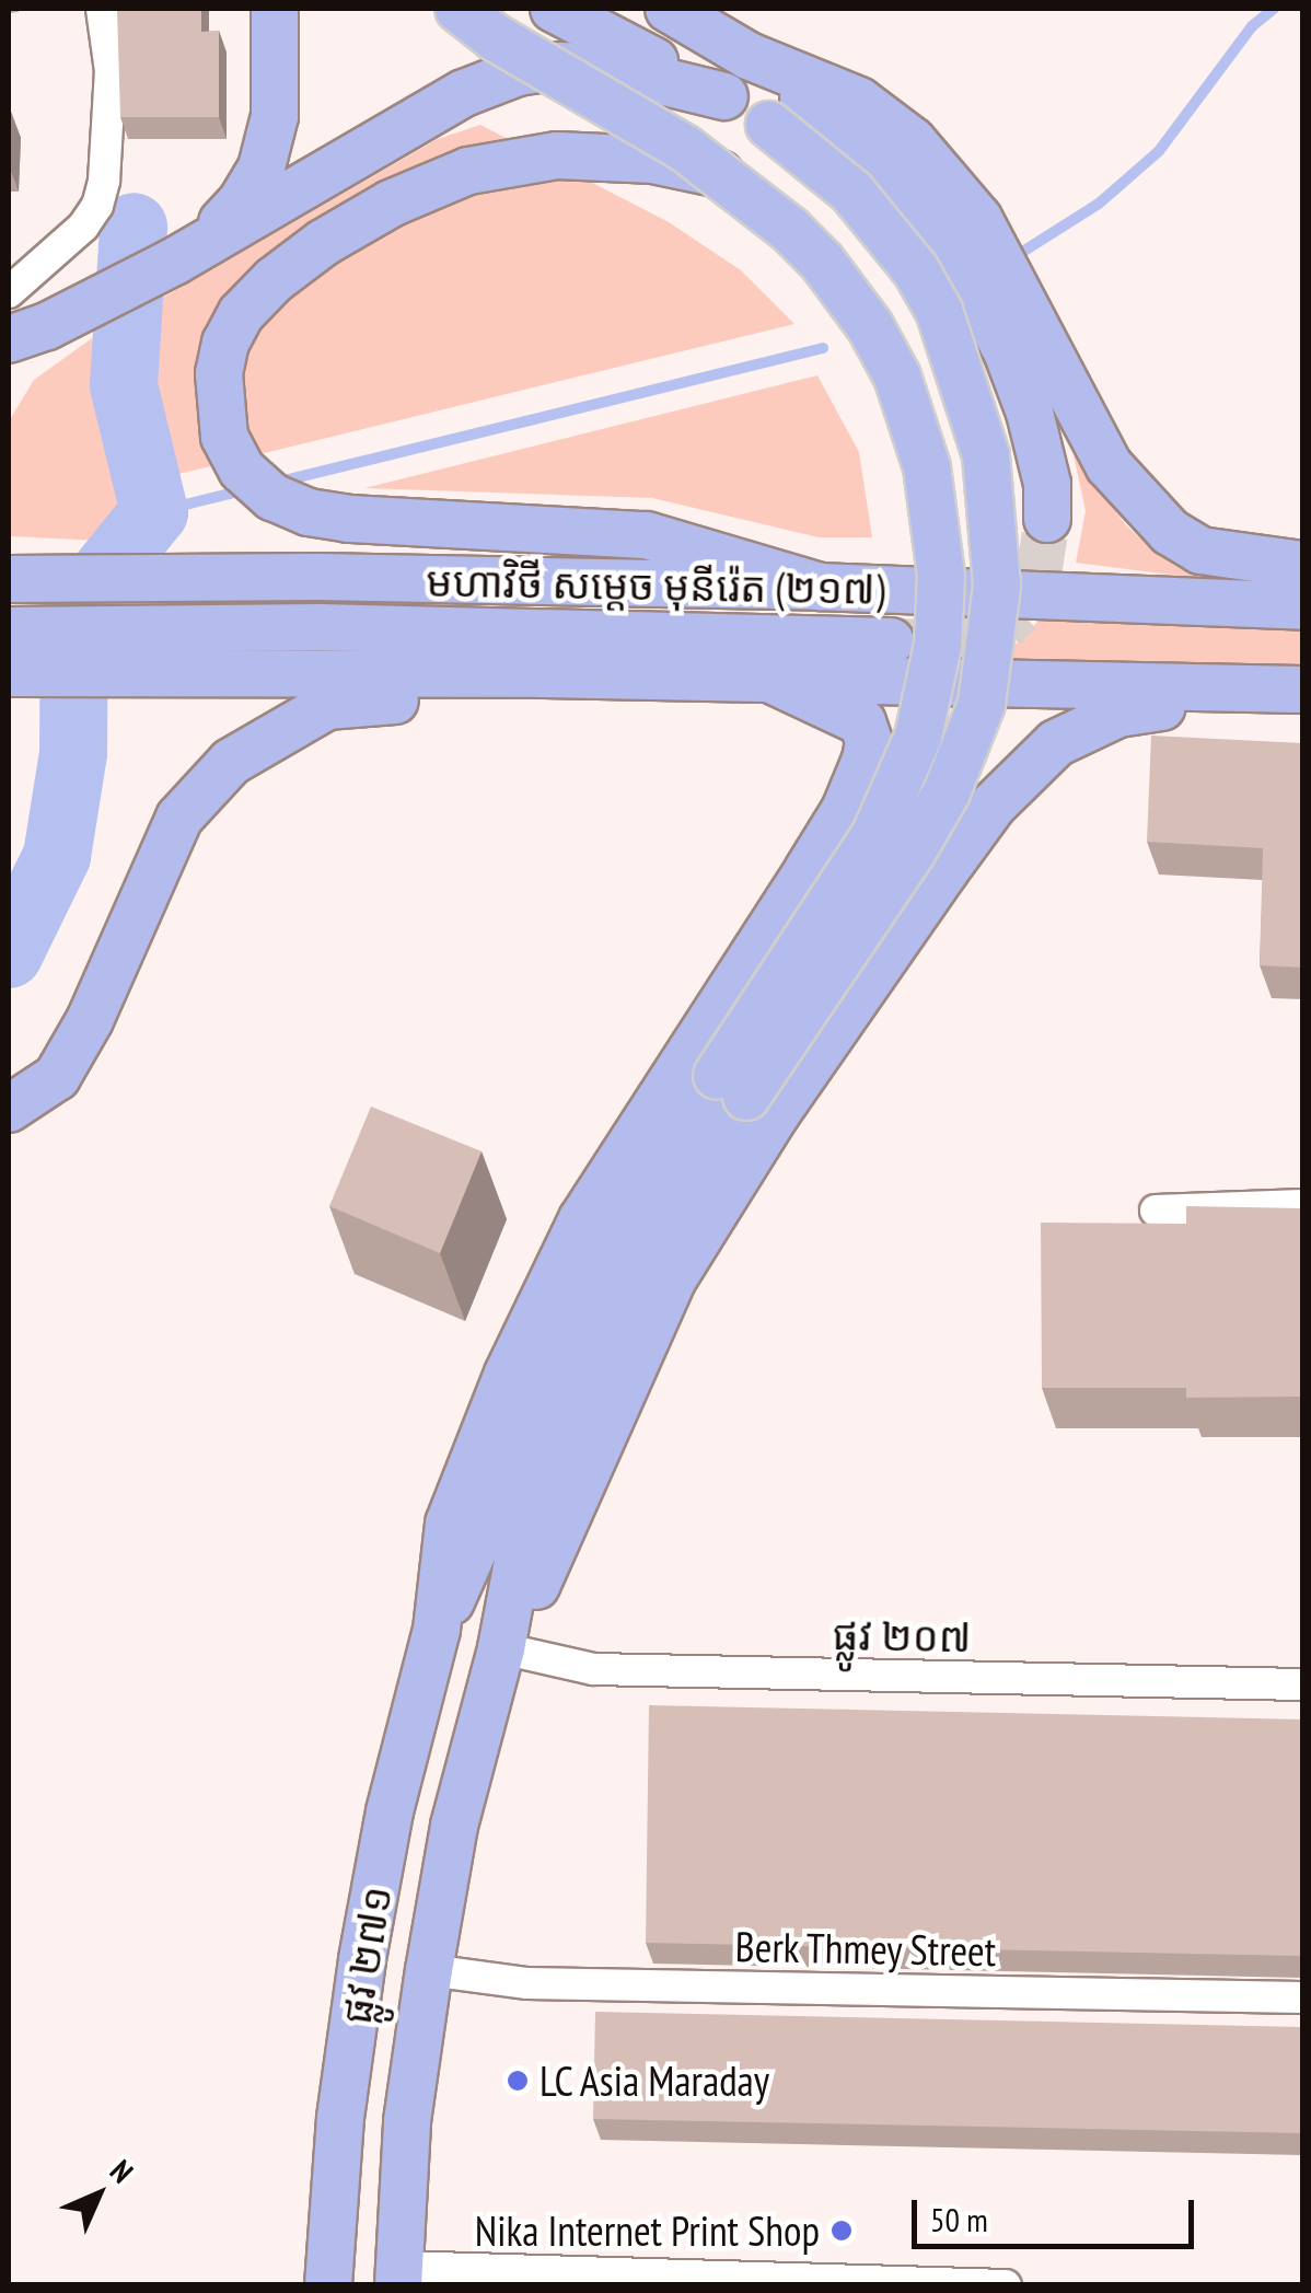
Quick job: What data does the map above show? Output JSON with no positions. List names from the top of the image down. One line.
{"streets":{"main road":["មហាវិថី សម្តេច មុនីរ៉េត (២១៧)","ផ្លូវ ២៧១"],"street":["ផ្លូវ ២០៧","Berk Thmey Street"]},"crossings":[["ផ្លូវ ២០៧","ផ្លូវ ២៧១"],["Berk Thmey Street","ផ្លូវ ២៧១"]],"places":["LC Asia Maraday","Nika Internet Print Shop"],"scale_bar":"50 m","north":"top right"}
